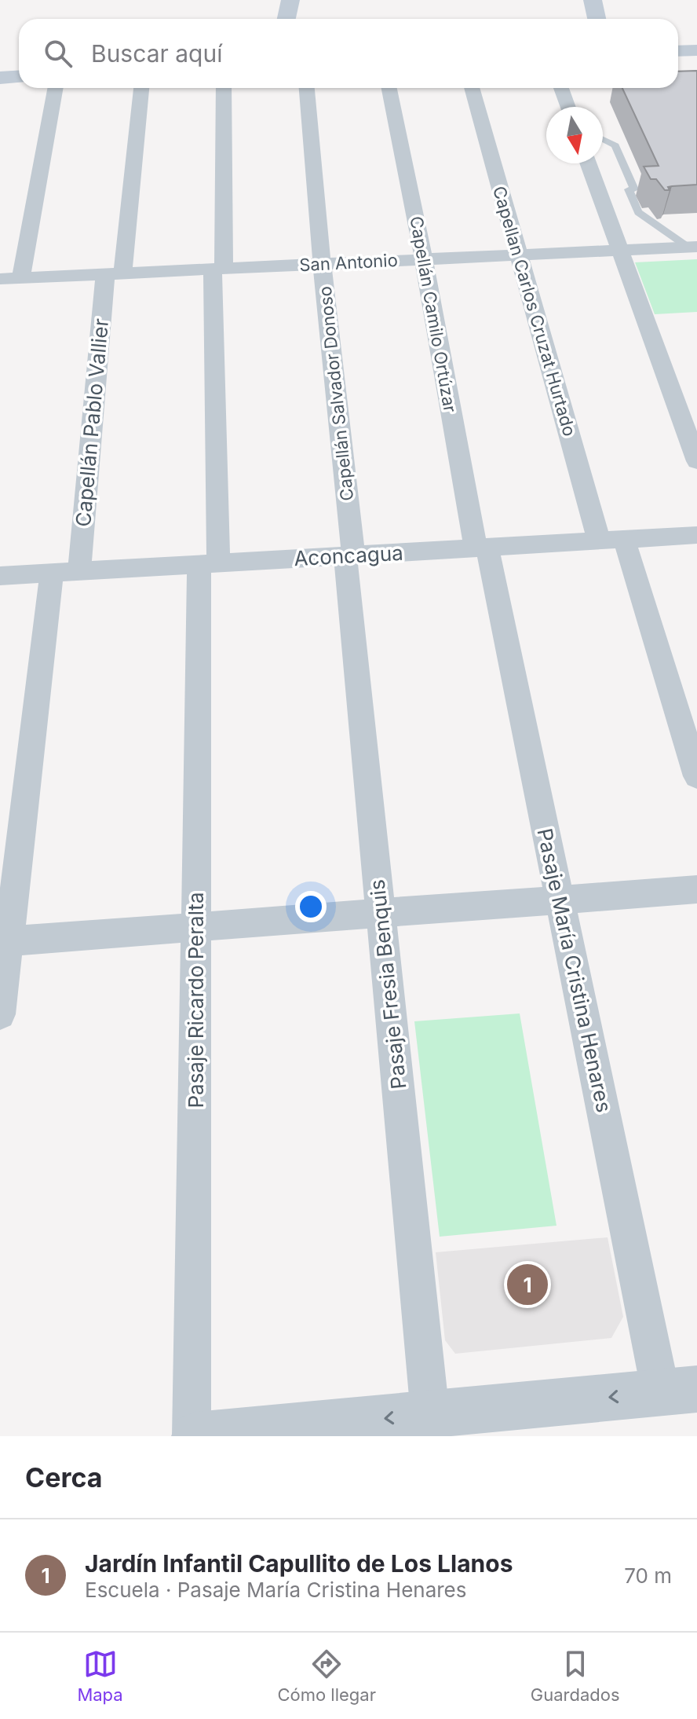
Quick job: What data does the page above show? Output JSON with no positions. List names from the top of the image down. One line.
{"streets":{"street":["San Antonio","Capellan Carlos Cruzat Hurtado","Capellán Camilo Ortúzar","Capellán Salvador Donoso","Capellán Pablo Vallier","Aconcagua","Pasaje María Cristina Henares","Pasaje Fresia Benquis","Pasaje Ricardo Peralta"]},"crossings":[["San Antonio","Capellan Carlos Cruzat Hurtado"],["San Antonio","Capellán Camilo Ortúzar"],["San Antonio","Capellán Salvador Donoso"],["San Antonio","Capellán Pablo Vallier"],["San Antonio","Pasaje Ricardo Peralta"],["Capellan Carlos Cruzat Hurtado","Aconcagua"],["Capellán Camilo Ortúzar","Aconcagua"],["Capellán Camilo Ortúzar","Pasaje María Cristina Henares"],["Capellán Salvador Donoso","Aconcagua"],["Capellán Salvador Donoso","Pasaje Fresia Benquis"],["Capellán Pablo Vallier","Aconcagua"],["Aconcagua","Pasaje María Cristina Henares"],["Aconcagua","Pasaje Fresia Benquis"],["Aconcagua","Pasaje Ricardo Peralta"]],"north":"bottom","page":{"search":"Buscar aquí","pins":"1","heading":"Cerca","list":[{"mark":"1","name":"Jardín Infantil Capullito de Los Llanos","note":"Escuela · Pasaje María Cristina Henares","value":"70 m"}],"nav":["Mapa","Cómo llegar","Guardados"]}}
